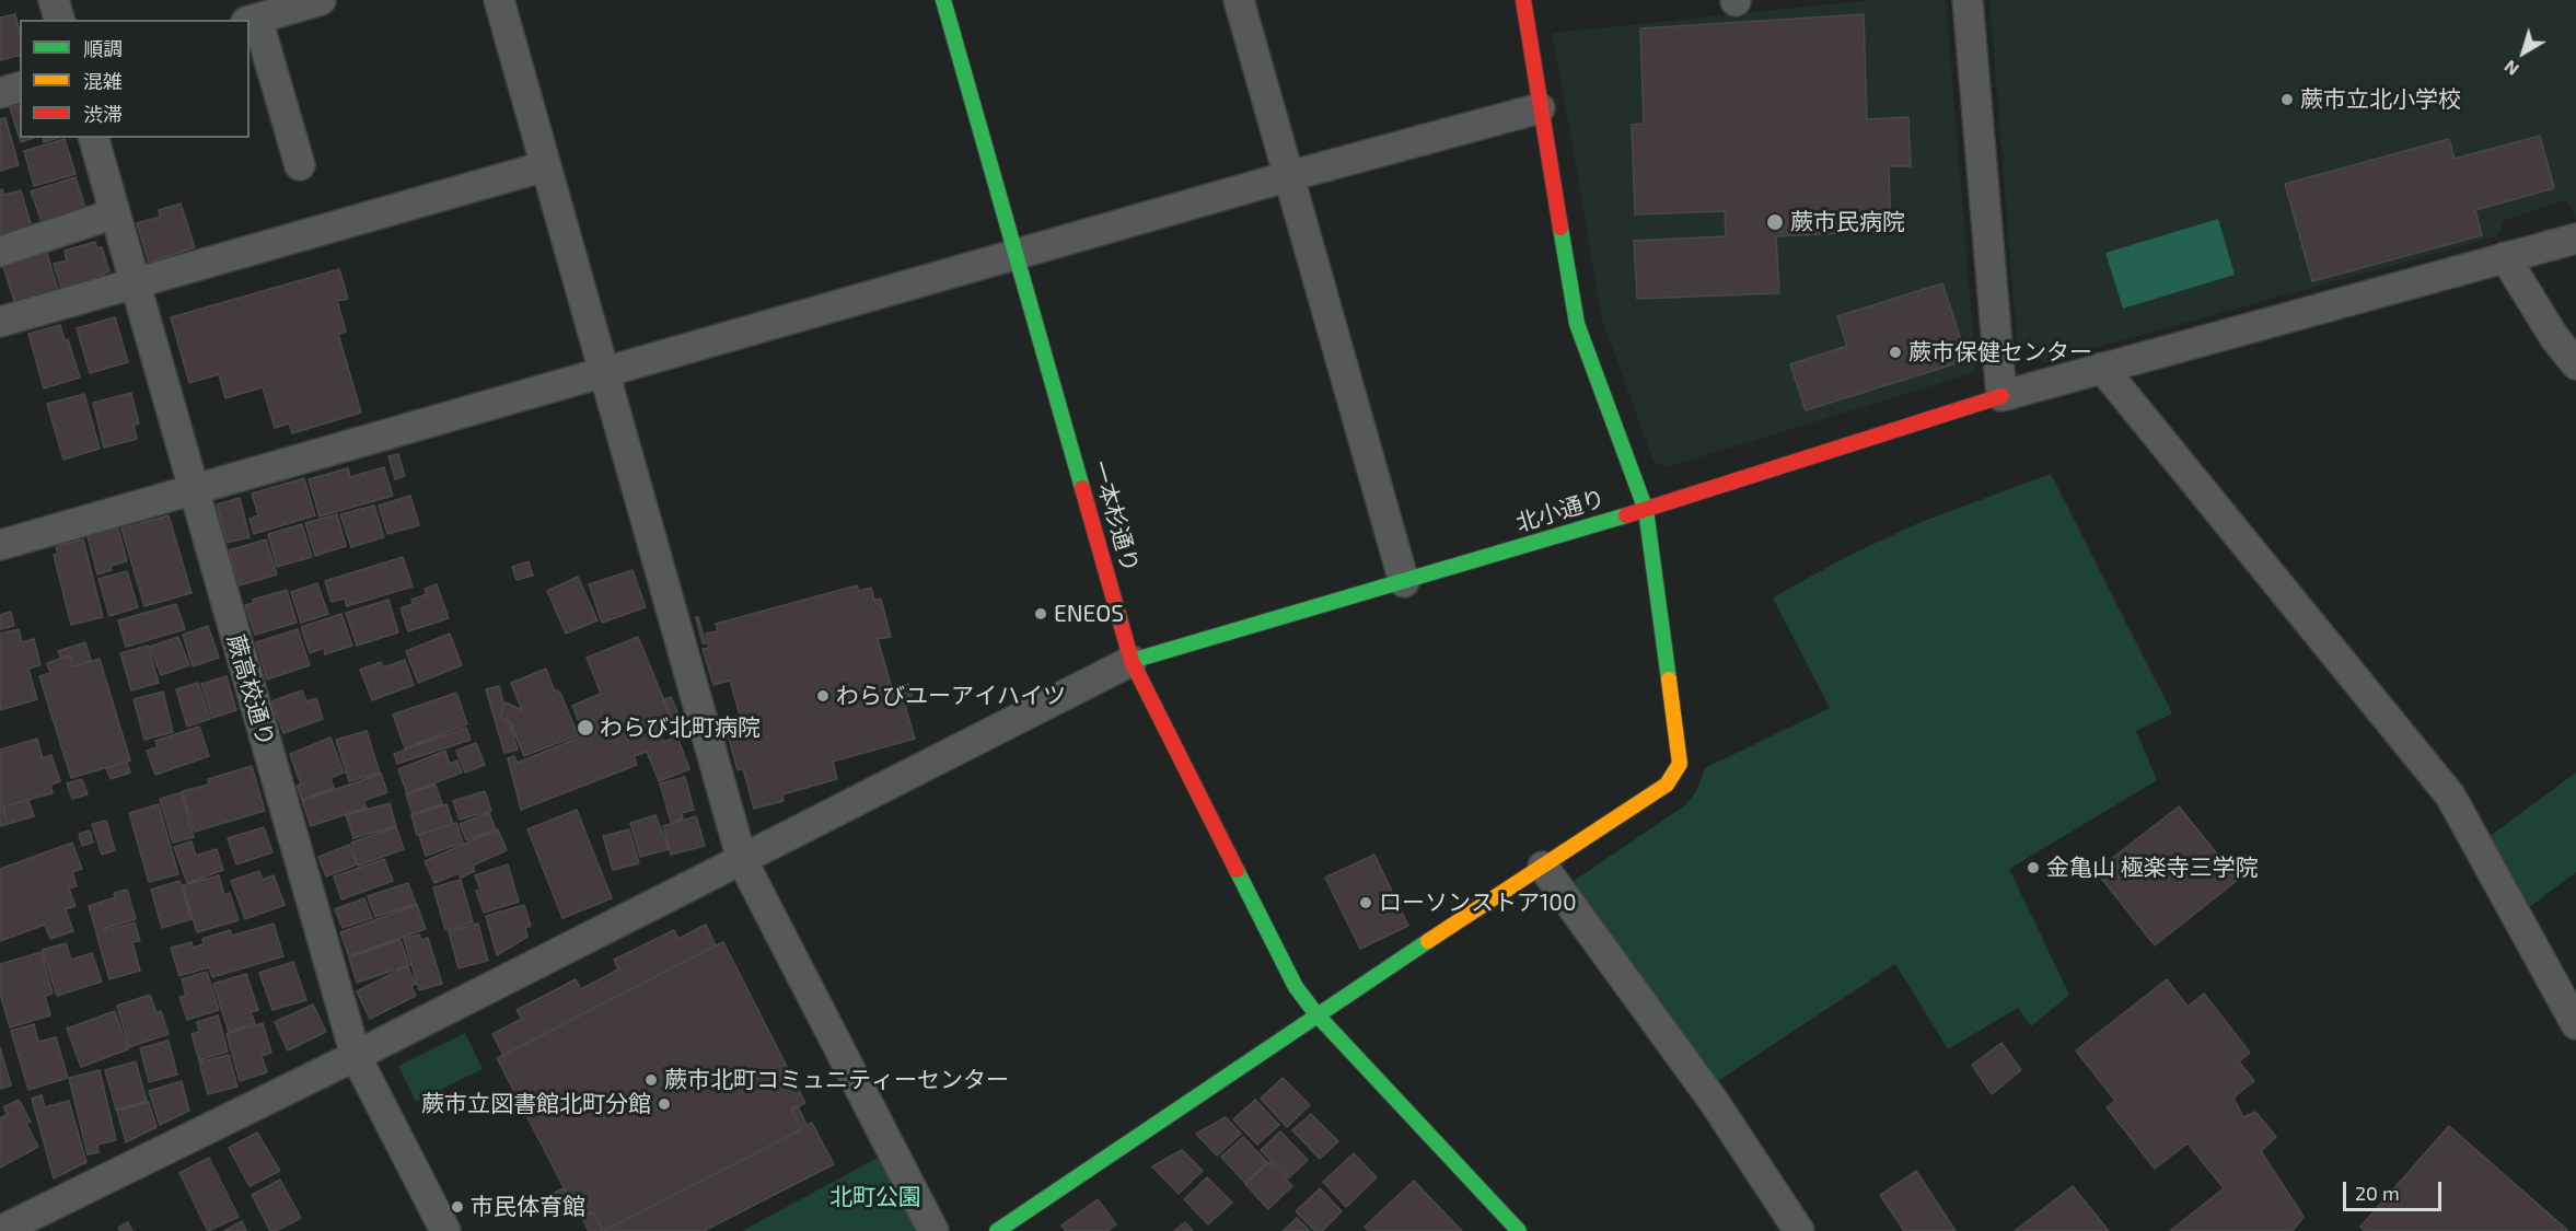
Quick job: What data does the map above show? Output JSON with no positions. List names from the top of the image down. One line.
{"streets":{"street":["北小通り","一本杉通り","蕨高校通り"]},"crossings":[["北小通り","一本杉通り"]],"parks":["北町公園"],"places":["蕨市立北小学校","蕨市民病院","蕨市保健センター","ENEOS","わらびユーアイハイツ","わらび北町病院","金亀山 極楽寺三学院","ローソンストア100","蕨市北町コミュニティーセンター","蕨市立図書館北町分館","市民体育館"],"legend":["順調","混雑","渋滞"],"scale_bar":"20 m","north":"bottom left"}
